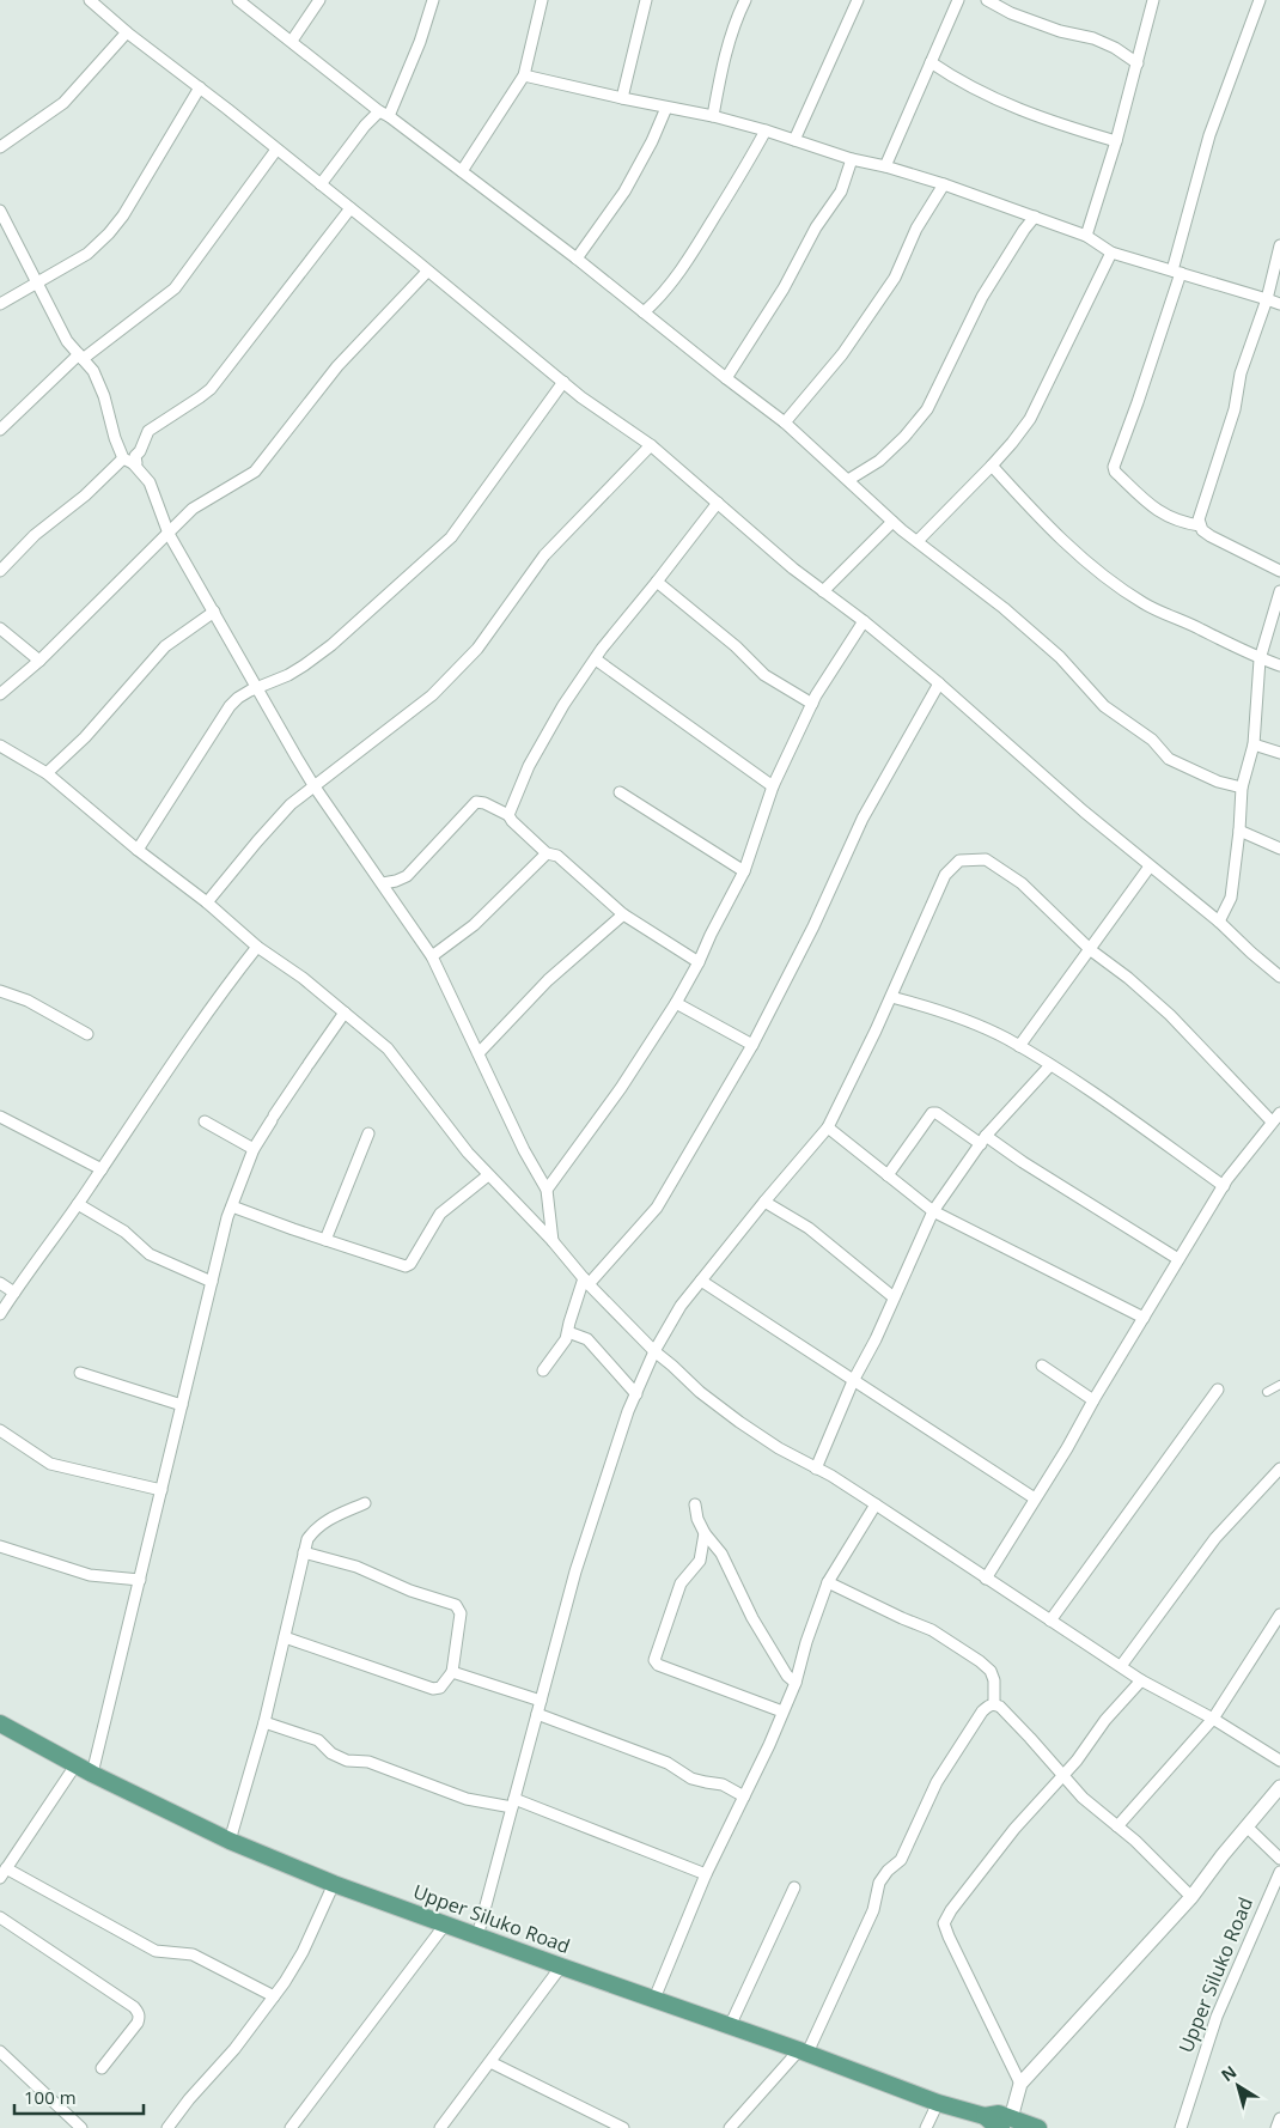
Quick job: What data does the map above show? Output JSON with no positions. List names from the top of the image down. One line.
{"streets":{"main road":["Upper Siluko Road"]},"scale_bar":"100 m","north":"top left"}
